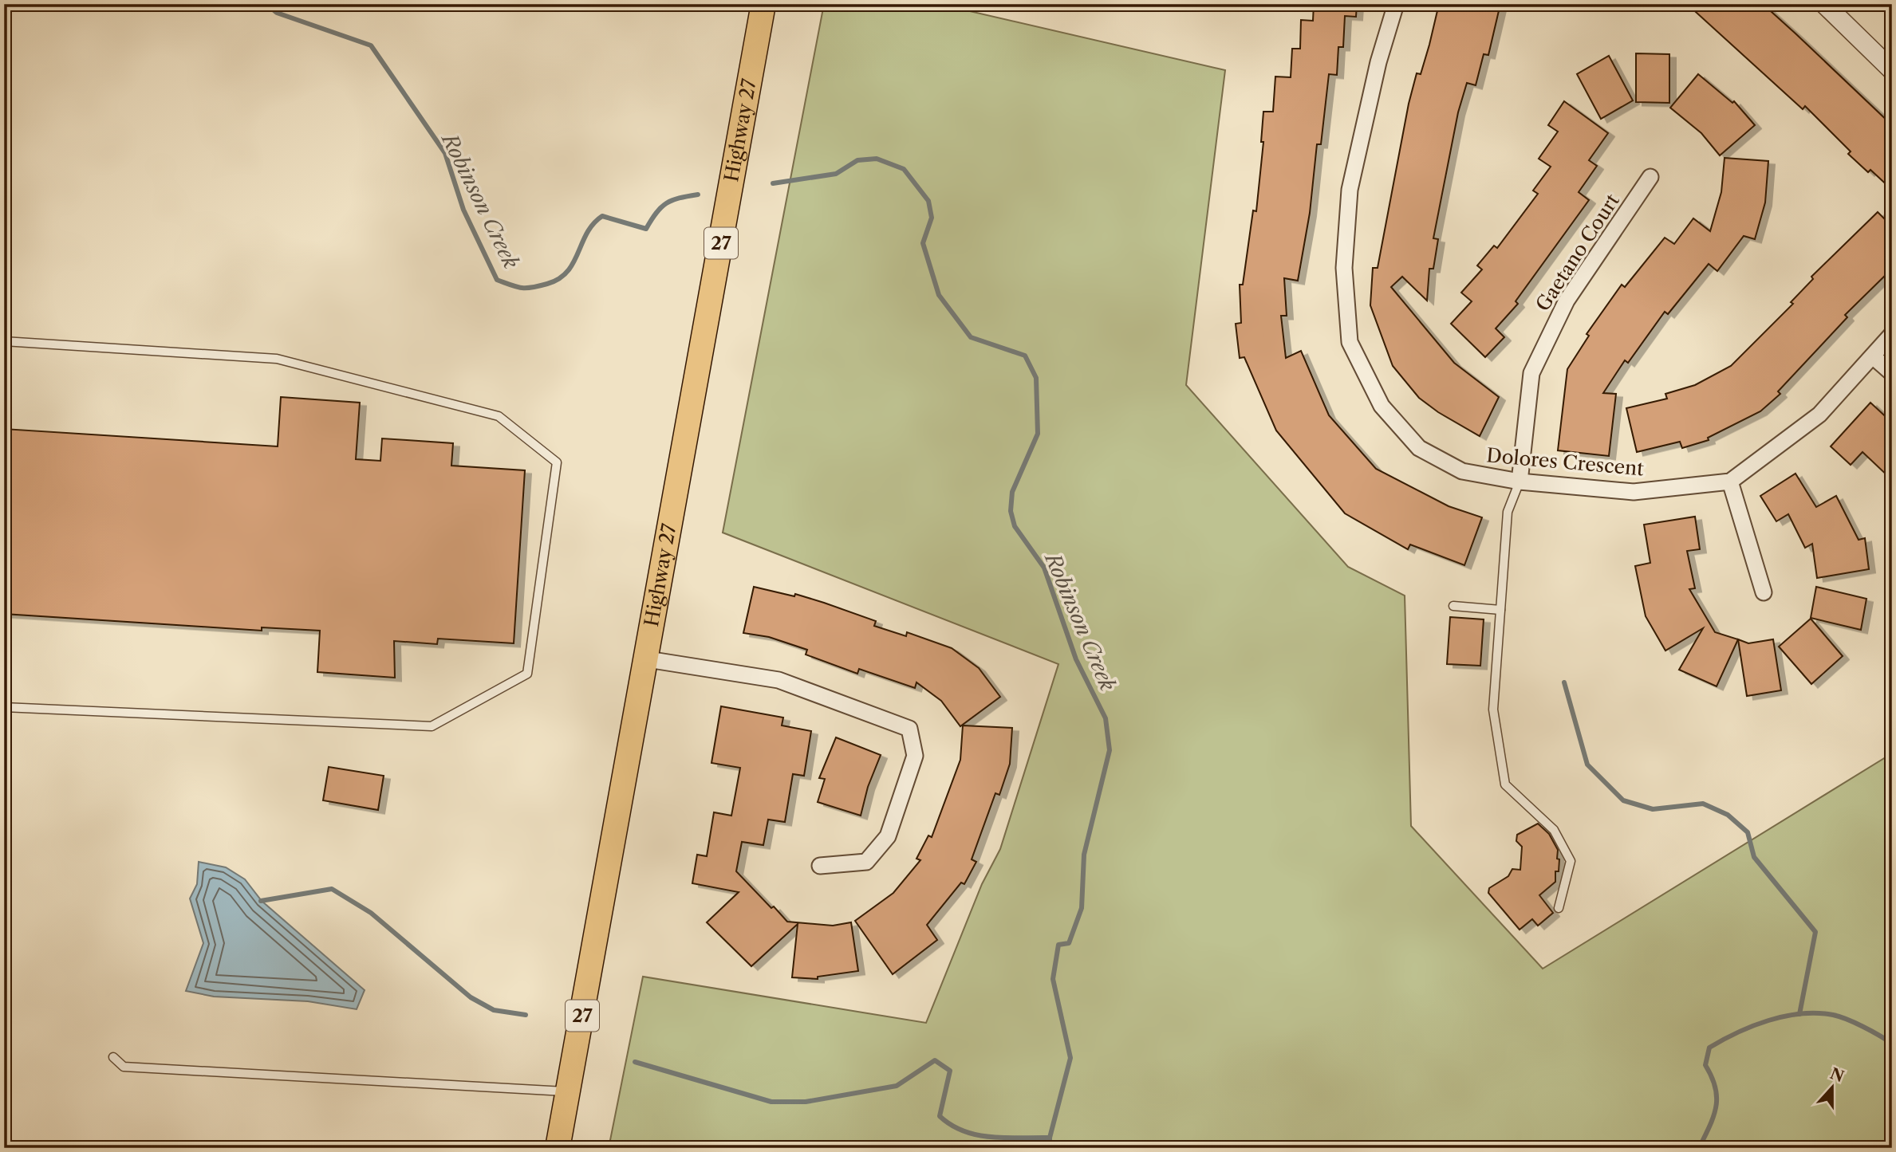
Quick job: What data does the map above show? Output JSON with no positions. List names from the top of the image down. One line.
{"streets":{"main road":["Highway 27","27"],"street":["Gaetano Court","Dolores Crescent"]},"crossings":[["Gaetano Court","Dolores Crescent"]],"water":["Robinson Creek"],"north":"top"}
